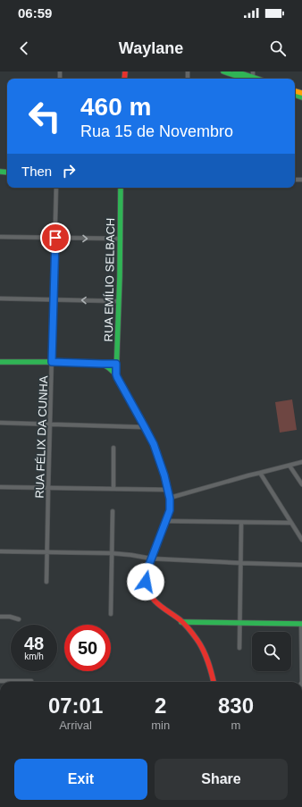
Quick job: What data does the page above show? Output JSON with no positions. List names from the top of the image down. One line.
{"streets":{"main road":["RUA EMÍLIO SELBACH"],"street":["RUA FÉLIX DA CUNHA"]},"page":{"status":"06:59","header":"Waylane","turn":["460 m","Rua 15 de Novembro"],"then":"Then","speed":"48 km/h","limit":"50","eta":["07:01","Arrival","2","min","830","m"],"buttons":["Exit","Share"]}}
